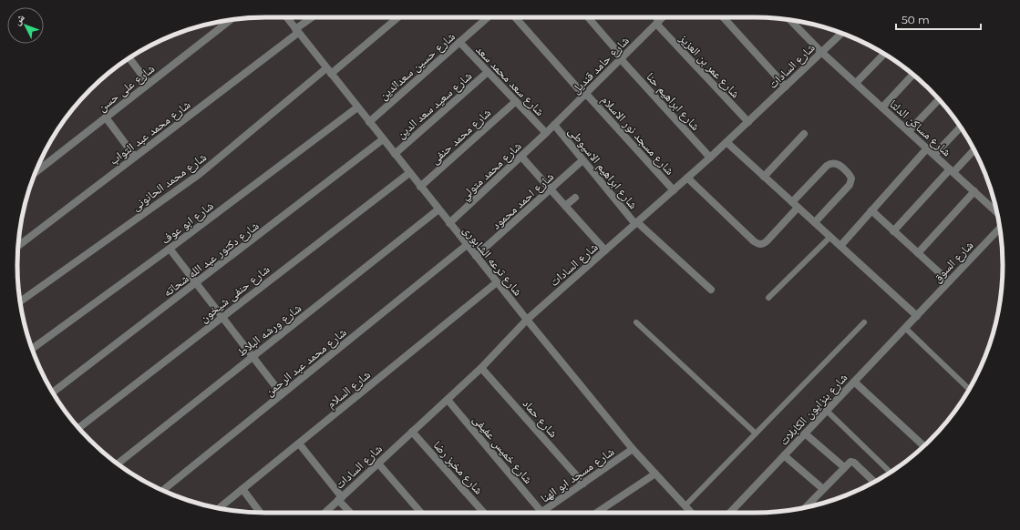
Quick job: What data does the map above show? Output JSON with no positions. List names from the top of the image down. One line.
{"streets":{"street":["شارع حامد قنديل","شارع حسين سعدالدين","شارع عمر بن العزيز","شارع السادات","شارع سعد محمد سعد","شارع على حسن","شارع ابراهيم حنا","شارع سعيد سعد الدين","شارع مساكن الدلتا","شارع محمد عبد التواب","شارع مسجد نور الاسلام","شارع محمد حنفى","شارع ابراهيم الاسيوطى","شارع محمد متولي","شارع محمد الحانونى","شارع احمد محمود","شارع ابو عوف","شارع دكتور عبد الله شحاته","شارع ترعه الشابورى","شارع السوق","شارع حنفى شيخون","شارع ورشه البلاط","شارع محمد عبد الرحمن","شارع السلام","شارع بنزايون الكابلات","شارع حماد","شارع خميس عفيفى","شارع مخبز رضا","شارع مسجد ابو الهنا"]},"crossings":[["شارع حامد قنديل","شارع عمر بن العزيز"],["شارع حامد قنديل","شارع سعد محمد سعد"],["شارع حامد قنديل","شارع ابراهيم حنا"],["شارع حامد قنديل","شارع مسجد نور الاسلام"],["شارع حامد قنديل","شارع ابراهيم الاسيوطى"],["شارع حامد قنديل","شارع محمد متولي"],["شارع حسين سعدالدين","شارع سعد محمد سعد"],["شارع حسين سعدالدين","شارع ترعه الشابورى"],["شارع عمر بن العزيز","شارع السادات"],["شارع السادات","شارع ابراهيم حنا"],["شارع السادات","شارع مساكن الدلتا"],["شارع السادات","شارع مسجد نور الاسلام"],["شارع السادات","شارع ابراهيم الاسيوطى"],["شارع السادات","شارع ترعه الشابورى"],["شارع السادات","شارع حماد"],["شارع السادات","شارع خميس عفيفى"],["شارع السادات","شارع مخبز رضا"],["شارع سعد محمد سعد","شارع سعيد سعد الدين"],["شارع سعد محمد سعد","شارع محمد حنفى"],["شارع سعد محمد سعد","شارع محمد متولي"],["شارع سعيد سعد الدين","شارع ترعه الشابورى"],["شارع محمد عبد التواب","شارع ترعه الشابورى"],["شارع محمد حنفى","شارع ترعه الشابورى"],["شارع ابراهيم الاسيوطى","شارع احمد محمود"],["شارع محمد متولي","شارع ترعه الشابورى"],["شارع محمد الحانونى","شارع ترعه الشابورى"],["شارع احمد محمود","شارع ترعه الشابورى"],["شارع ابو عوف","شارع ترعه الشابورى"],["شارع دكتور عبد الله شحاته","شارع ترعه الشابورى"],["شارع ترعه الشابورى","شارع حنفى شيخون"],["شارع ترعه الشابورى","شارع ورشه البلاط"],["شارع ترعه الشابورى","شارع محمد عبد الرحمن"],["شارع ترعه الشابورى","شارع السلام"],["شارع ترعه الشابورى","شارع مسجد ابو الهنا"],["شارع السوق","شارع بنزايون الكابلات"],["شارع حماد","شارع مسجد ابو الهنا"],["شارع خميس عفيفى","شارع مسجد ابو الهنا"]],"scale_bar":"50 m","north":"top left"}
